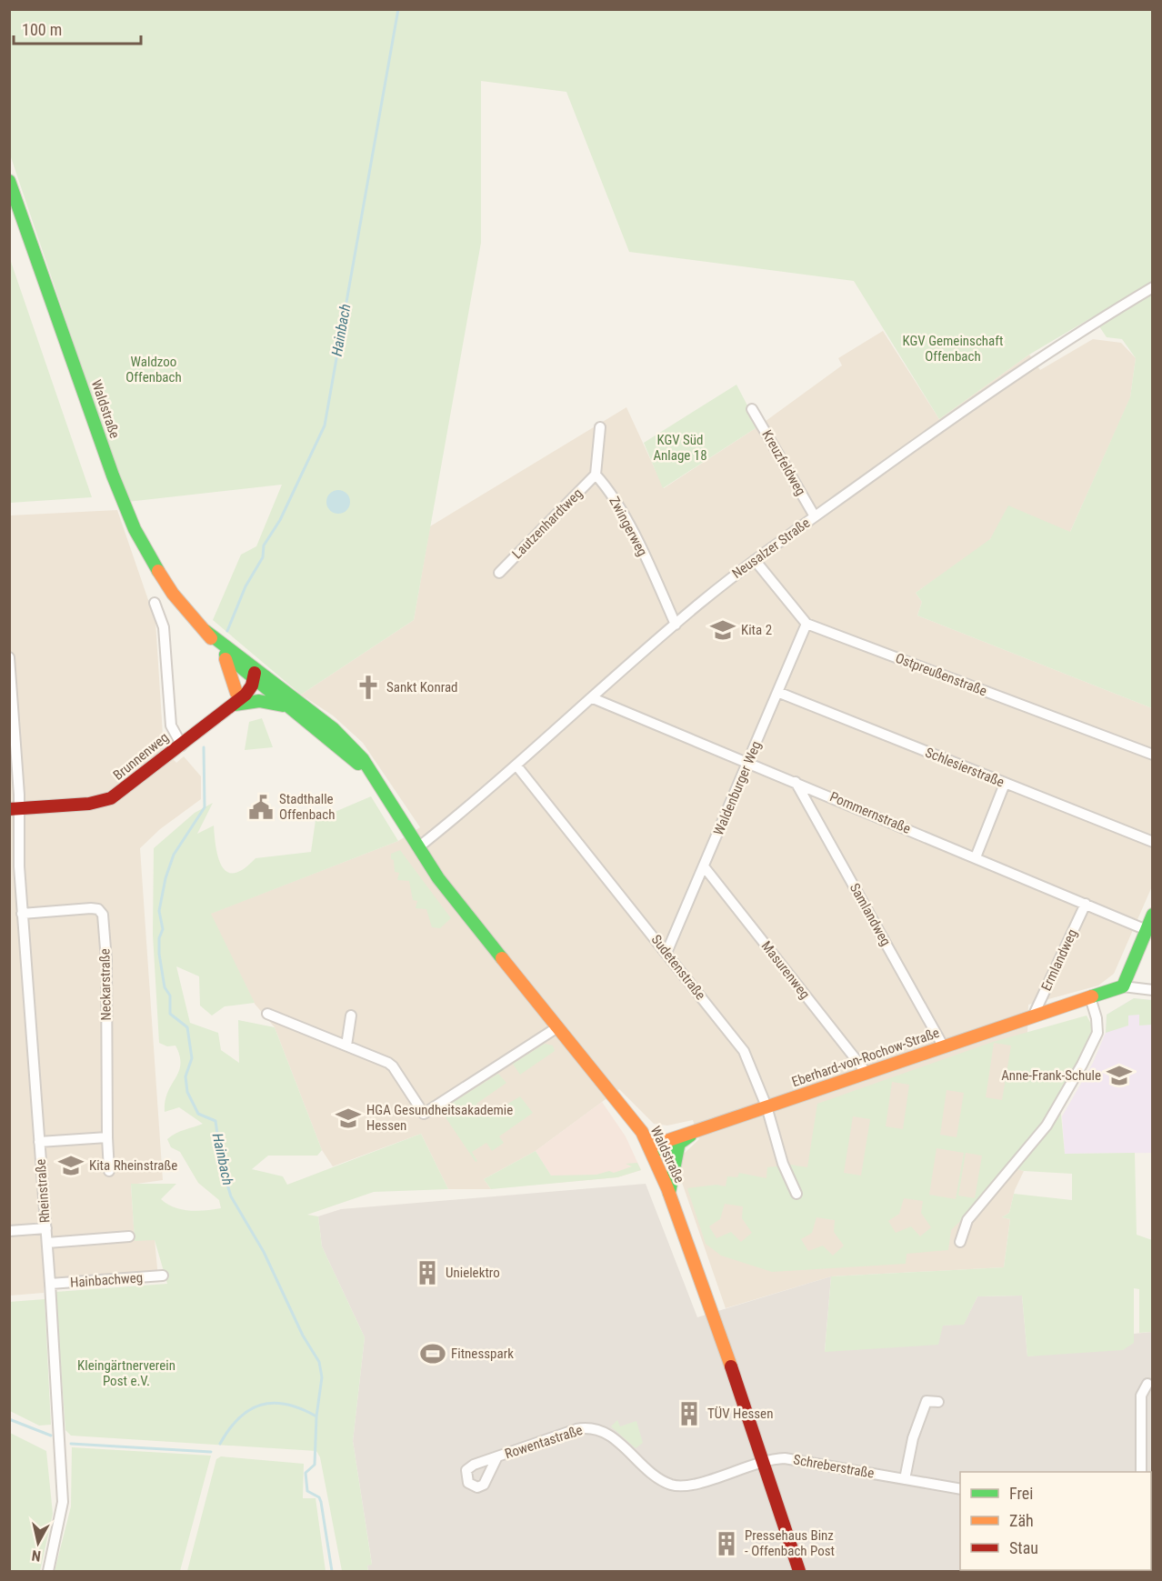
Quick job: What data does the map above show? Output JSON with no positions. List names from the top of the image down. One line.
{"streets":{"main road":["Waldstraße","Brunnenweg","Eberhard-von-Rochow-Straße"],"street":["Kreuzfeldweg","Lautzenhardtweg","Zwingerweg","Neusalzer Straße","Ostpreußenstraße","Schlesierstraße","Waldenburger Weg","Pommernstraße","Samlandweg","Ermlandweg","Sudetenstraße","Masurenweg","Neckarstraße","Rheinstraße","Hainbachweg","Rowentastraße","Schreberstraße"]},"crossings":[["Waldstraße","Neusalzer Straße"],["Waldstraße","Eberhard-von-Rochow-Straße"],["Waldstraße","Rowentastraße"],["Waldstraße","Schreberstraße"],["Kreuzfeldweg","Neusalzer Straße"],["Lautzenhardtweg","Zwingerweg"],["Zwingerweg","Neusalzer Straße"],["Neusalzer Straße","Pommernstraße"],["Neusalzer Straße","Sudetenstraße"],["Ostpreußenstraße","Waldenburger Weg"],["Brunnenweg","Rheinstraße"],["Schlesierstraße","Waldenburger Weg"],["Waldenburger Weg","Pommernstraße"],["Waldenburger Weg","Sudetenstraße"],["Waldenburger Weg","Masurenweg"],["Pommernstraße","Samlandweg"],["Pommernstraße","Ermlandweg"],["Samlandweg","Eberhard-von-Rochow-Straße"],["Ermlandweg","Eberhard-von-Rochow-Straße"],["Sudetenstraße","Eberhard-von-Rochow-Straße"],["Masurenweg","Eberhard-von-Rochow-Straße"],["Neckarstraße","Rheinstraße"],["Rheinstraße","Hainbachweg"],["Rowentastraße","Schreberstraße"]],"water":["Hainbach"],"parks":["KGV Gemeinschaft Offenbach","Waldzoo Offenbach","KGV Süd Anlage 18","Kleingärtnerverein Post e.V."],"places":{"school or university":["Kita 2","Anne-Frank-Schule","HGA Gesundheitsakademie Hessen","Kita Rheinstraße"],"church":["Sankt Konrad"],"public building":["Stadthalle Offenbach"],"building":["Unielektro","TÜV Hessen","Pressehaus Binz - Offenbach Post"],"sports":["Fitnesspark"]},"legend":["Frei","Zäh","Stau"],"scale_bar":"100 m","north":"bottom"}
